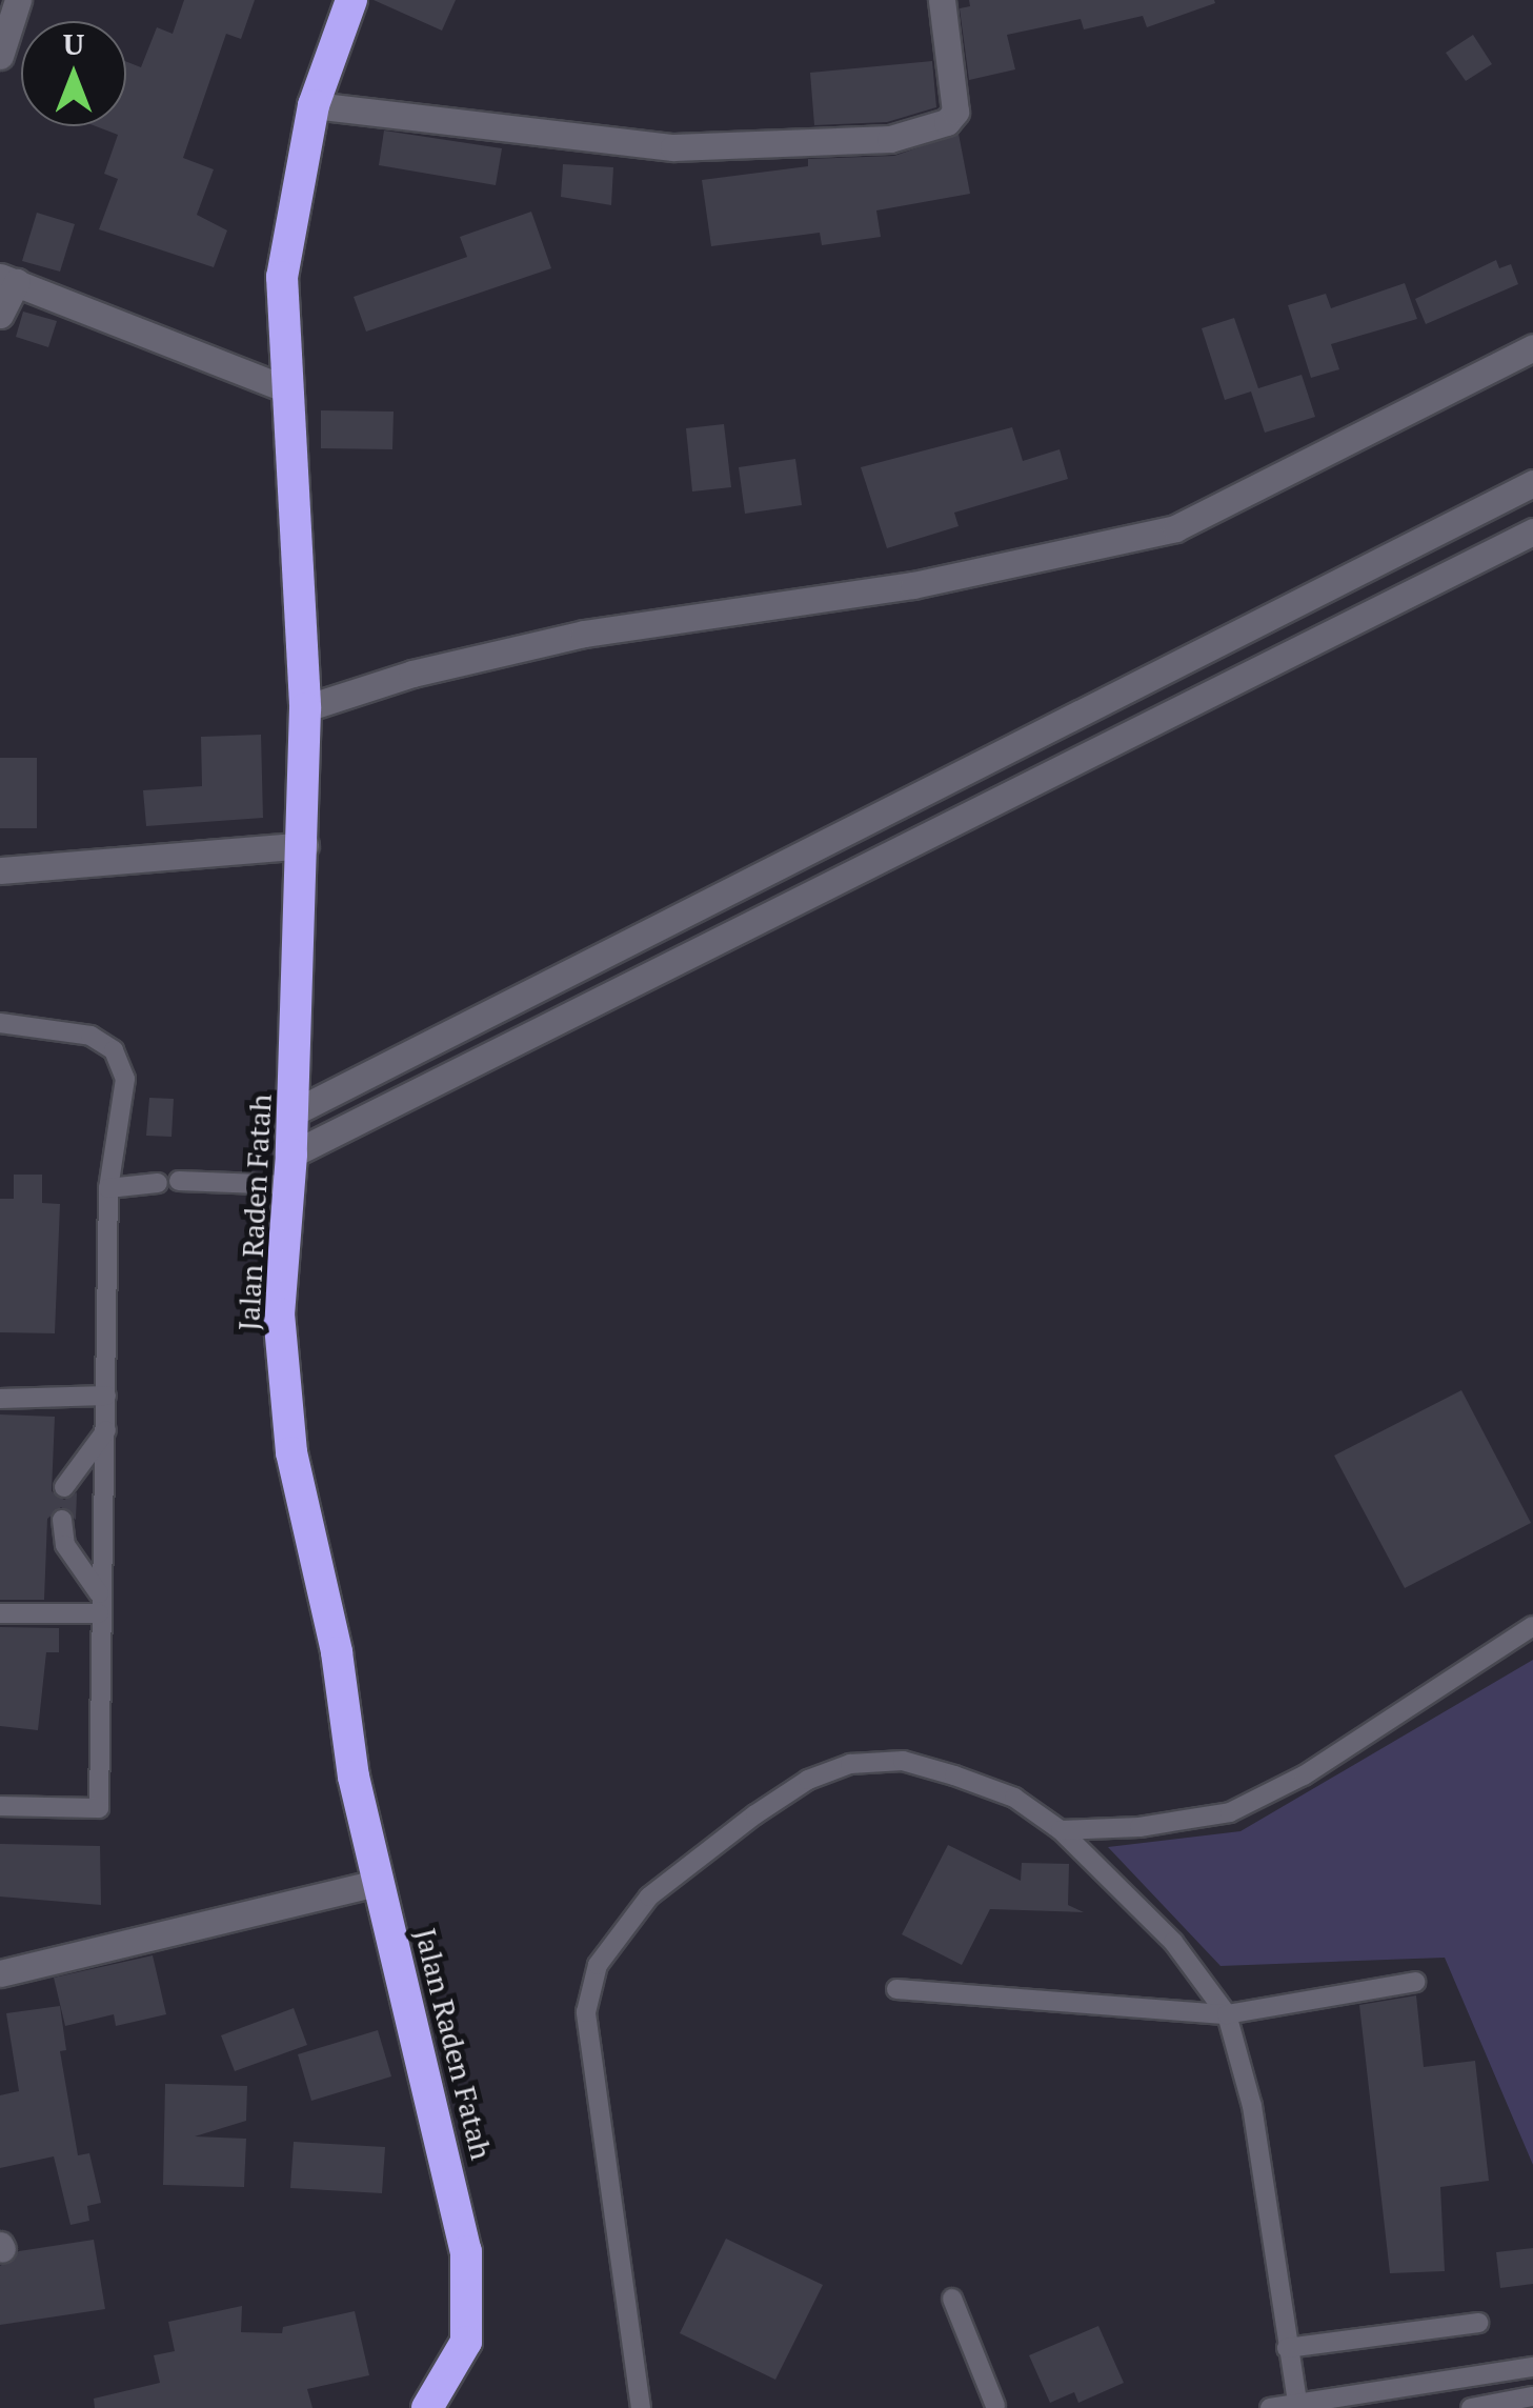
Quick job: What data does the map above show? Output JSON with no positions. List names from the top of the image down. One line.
{"streets":{"highway":["Jalan Raden Fatah"]},"north":"top"}
